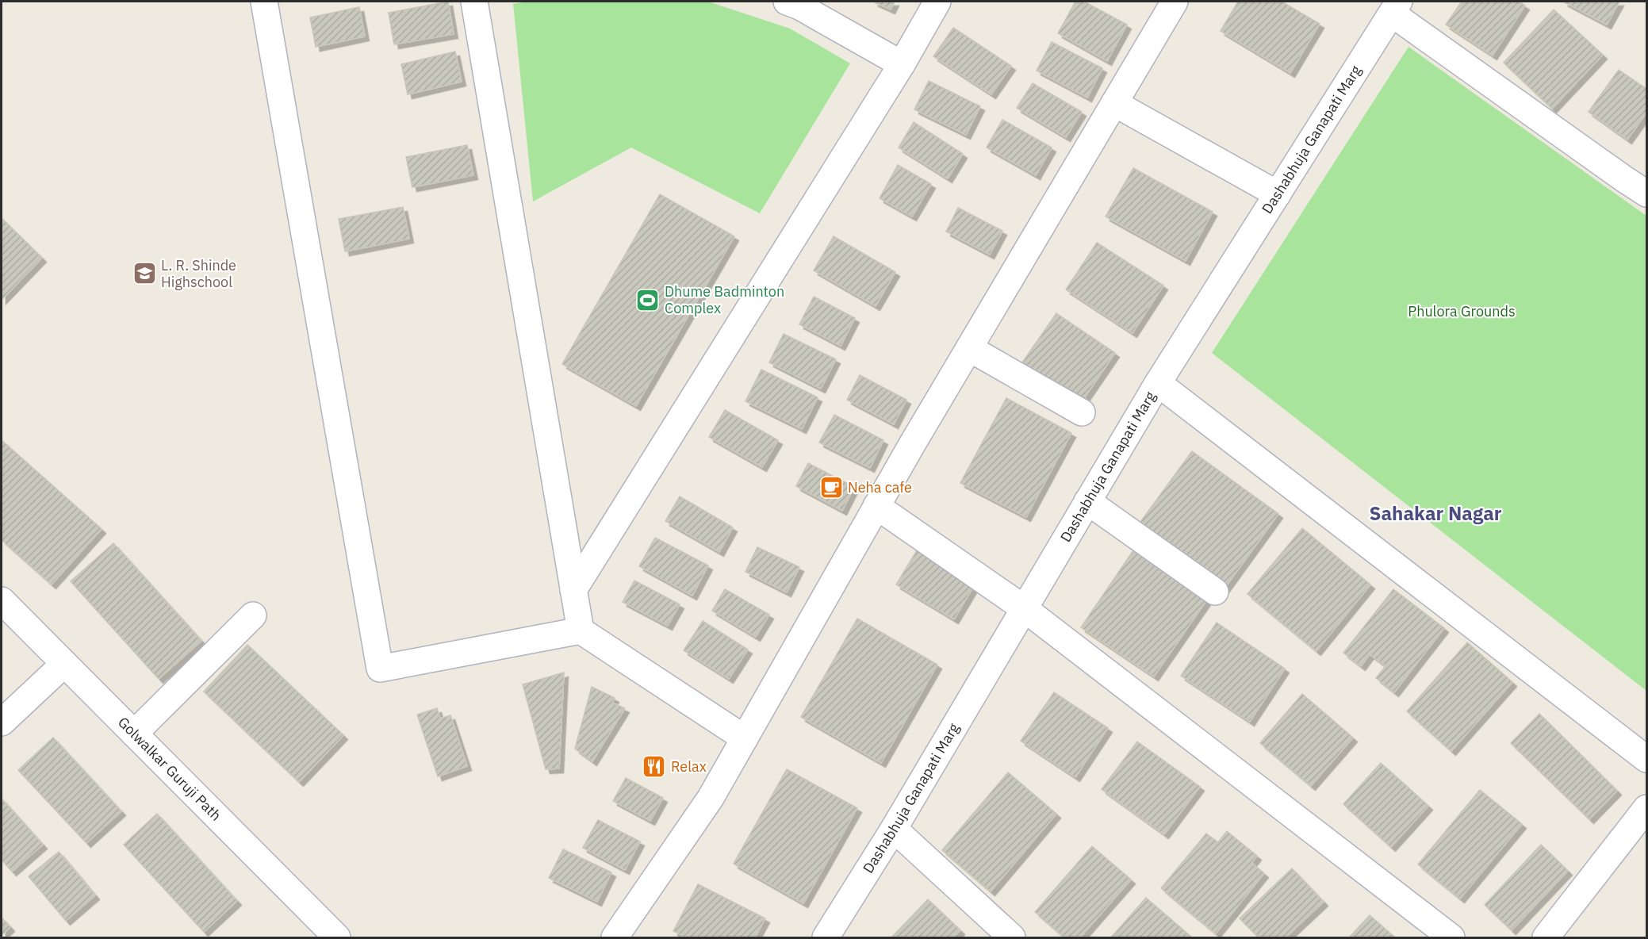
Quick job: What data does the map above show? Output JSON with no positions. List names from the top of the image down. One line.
{"streets":{"street":["Dashabhuja Ganapati Marg","Golwalkar Guruji Path"]},"districts":["Sahakar Nagar"],"parks":["Phulora Grounds"],"places":{"school or university":["L. R. Shinde Highschool"],"sports":["Dhume Badminton Complex"],"cafe":["Neha cafe"],"restaurant":["Relax"]}}
